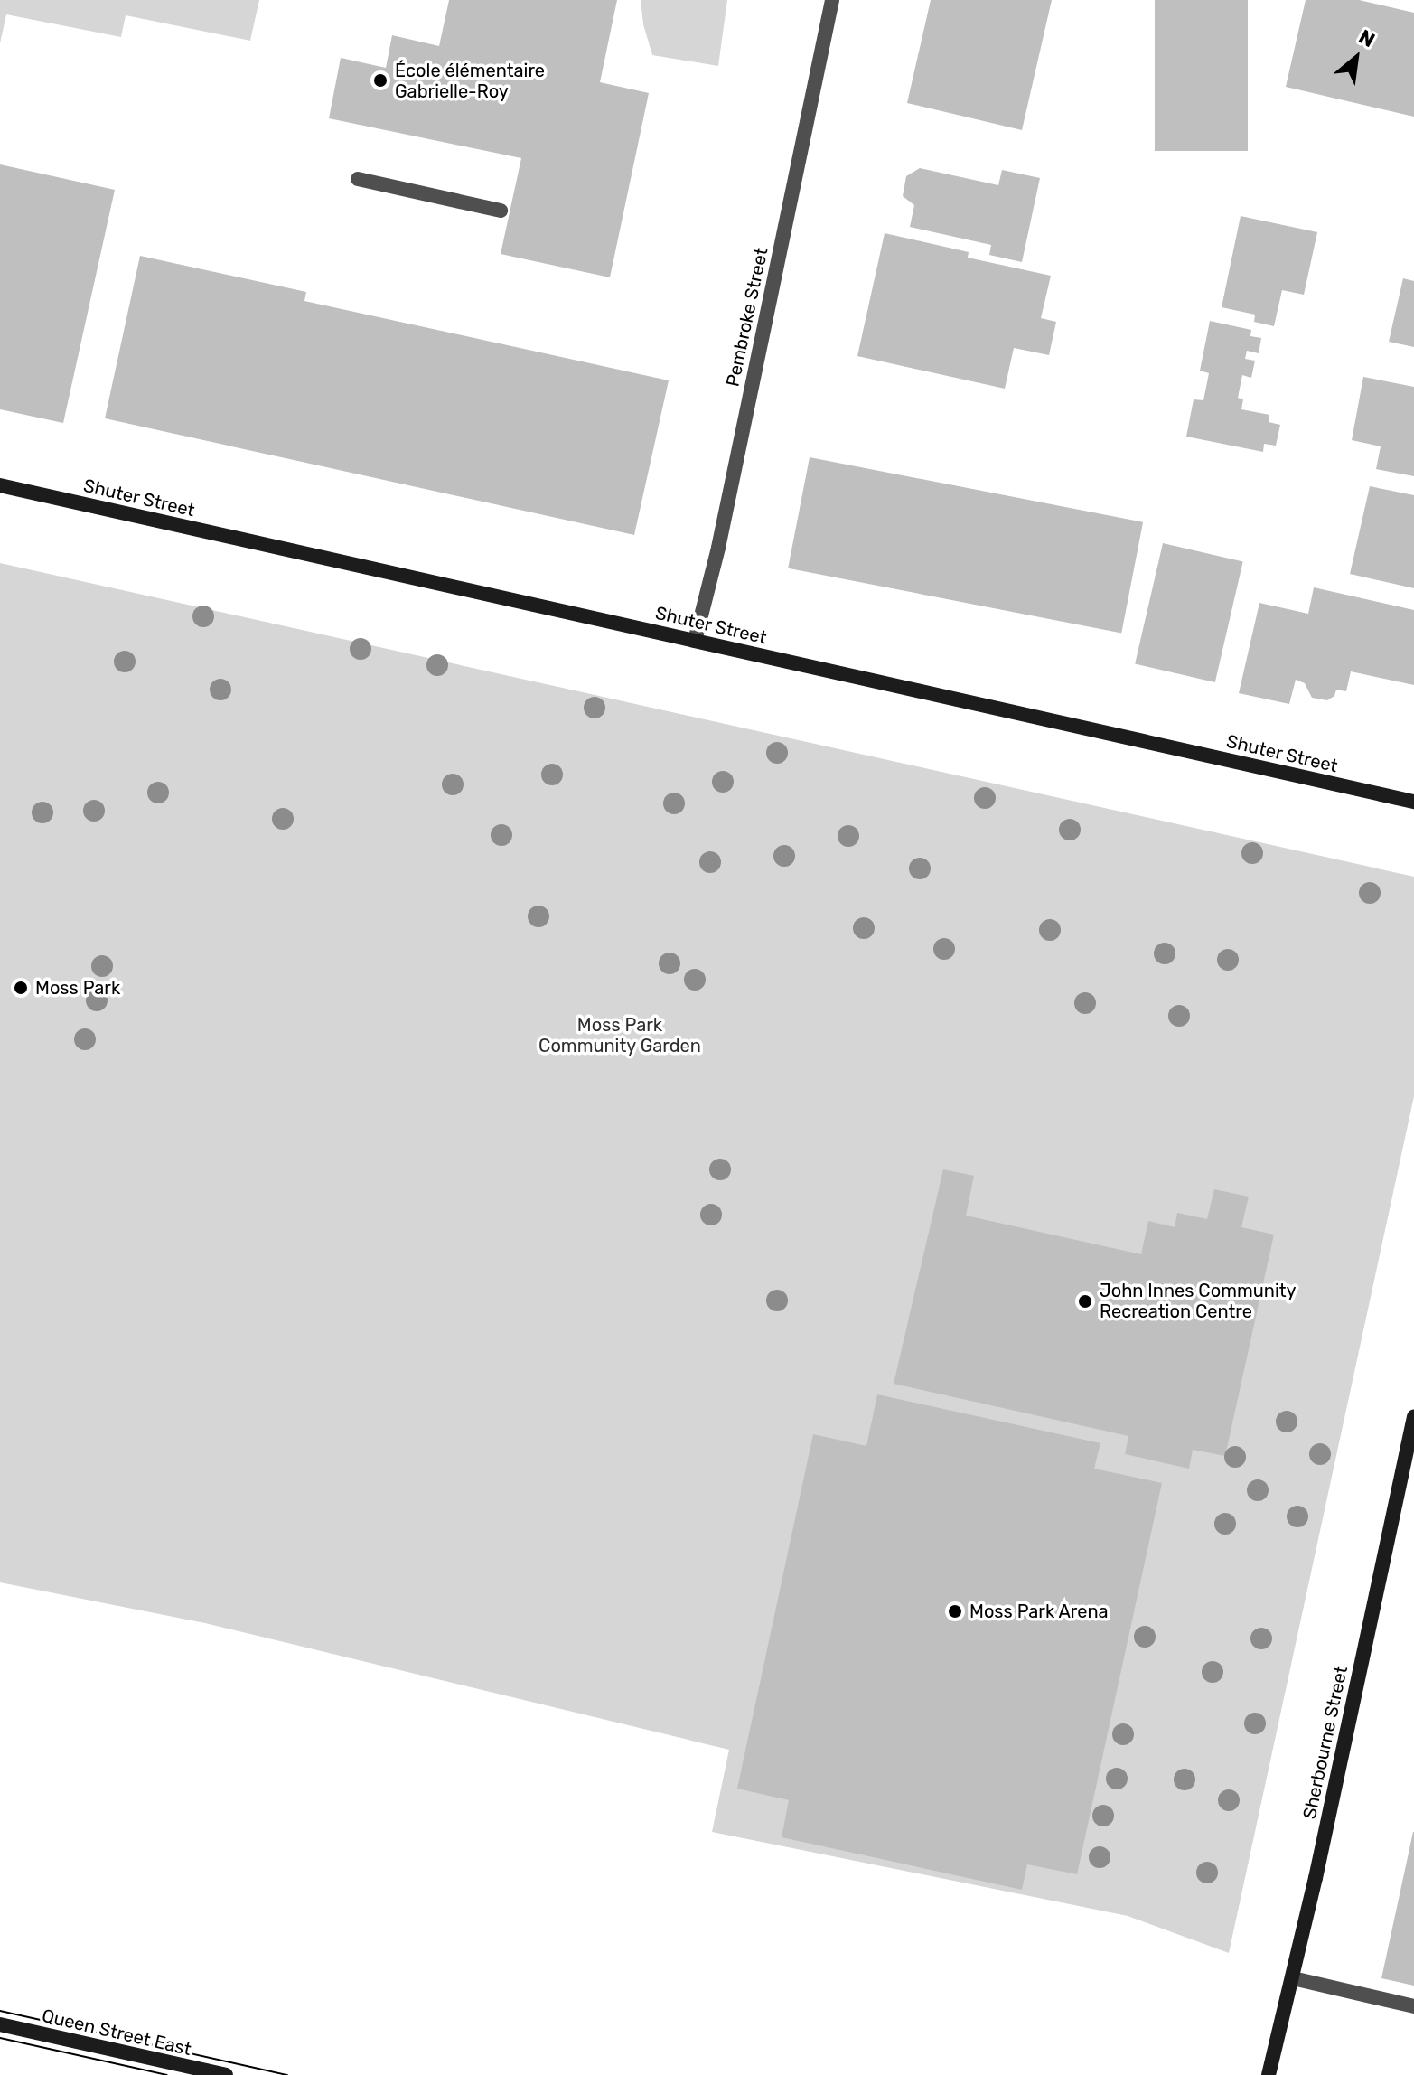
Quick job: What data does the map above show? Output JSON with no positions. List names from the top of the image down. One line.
{"streets":{"street":["Pembroke Street","Shuter Street","Sherbourne Street","Queen Street East"]},"crossings":[["Pembroke Street","Shuter Street"]],"parks":["Moss Park Community Garden"],"places":["École élémentaire Gabrielle-Roy","Moss Park","John Innes Community Recreation Centre","Moss Park Arena"],"north":"top right"}
